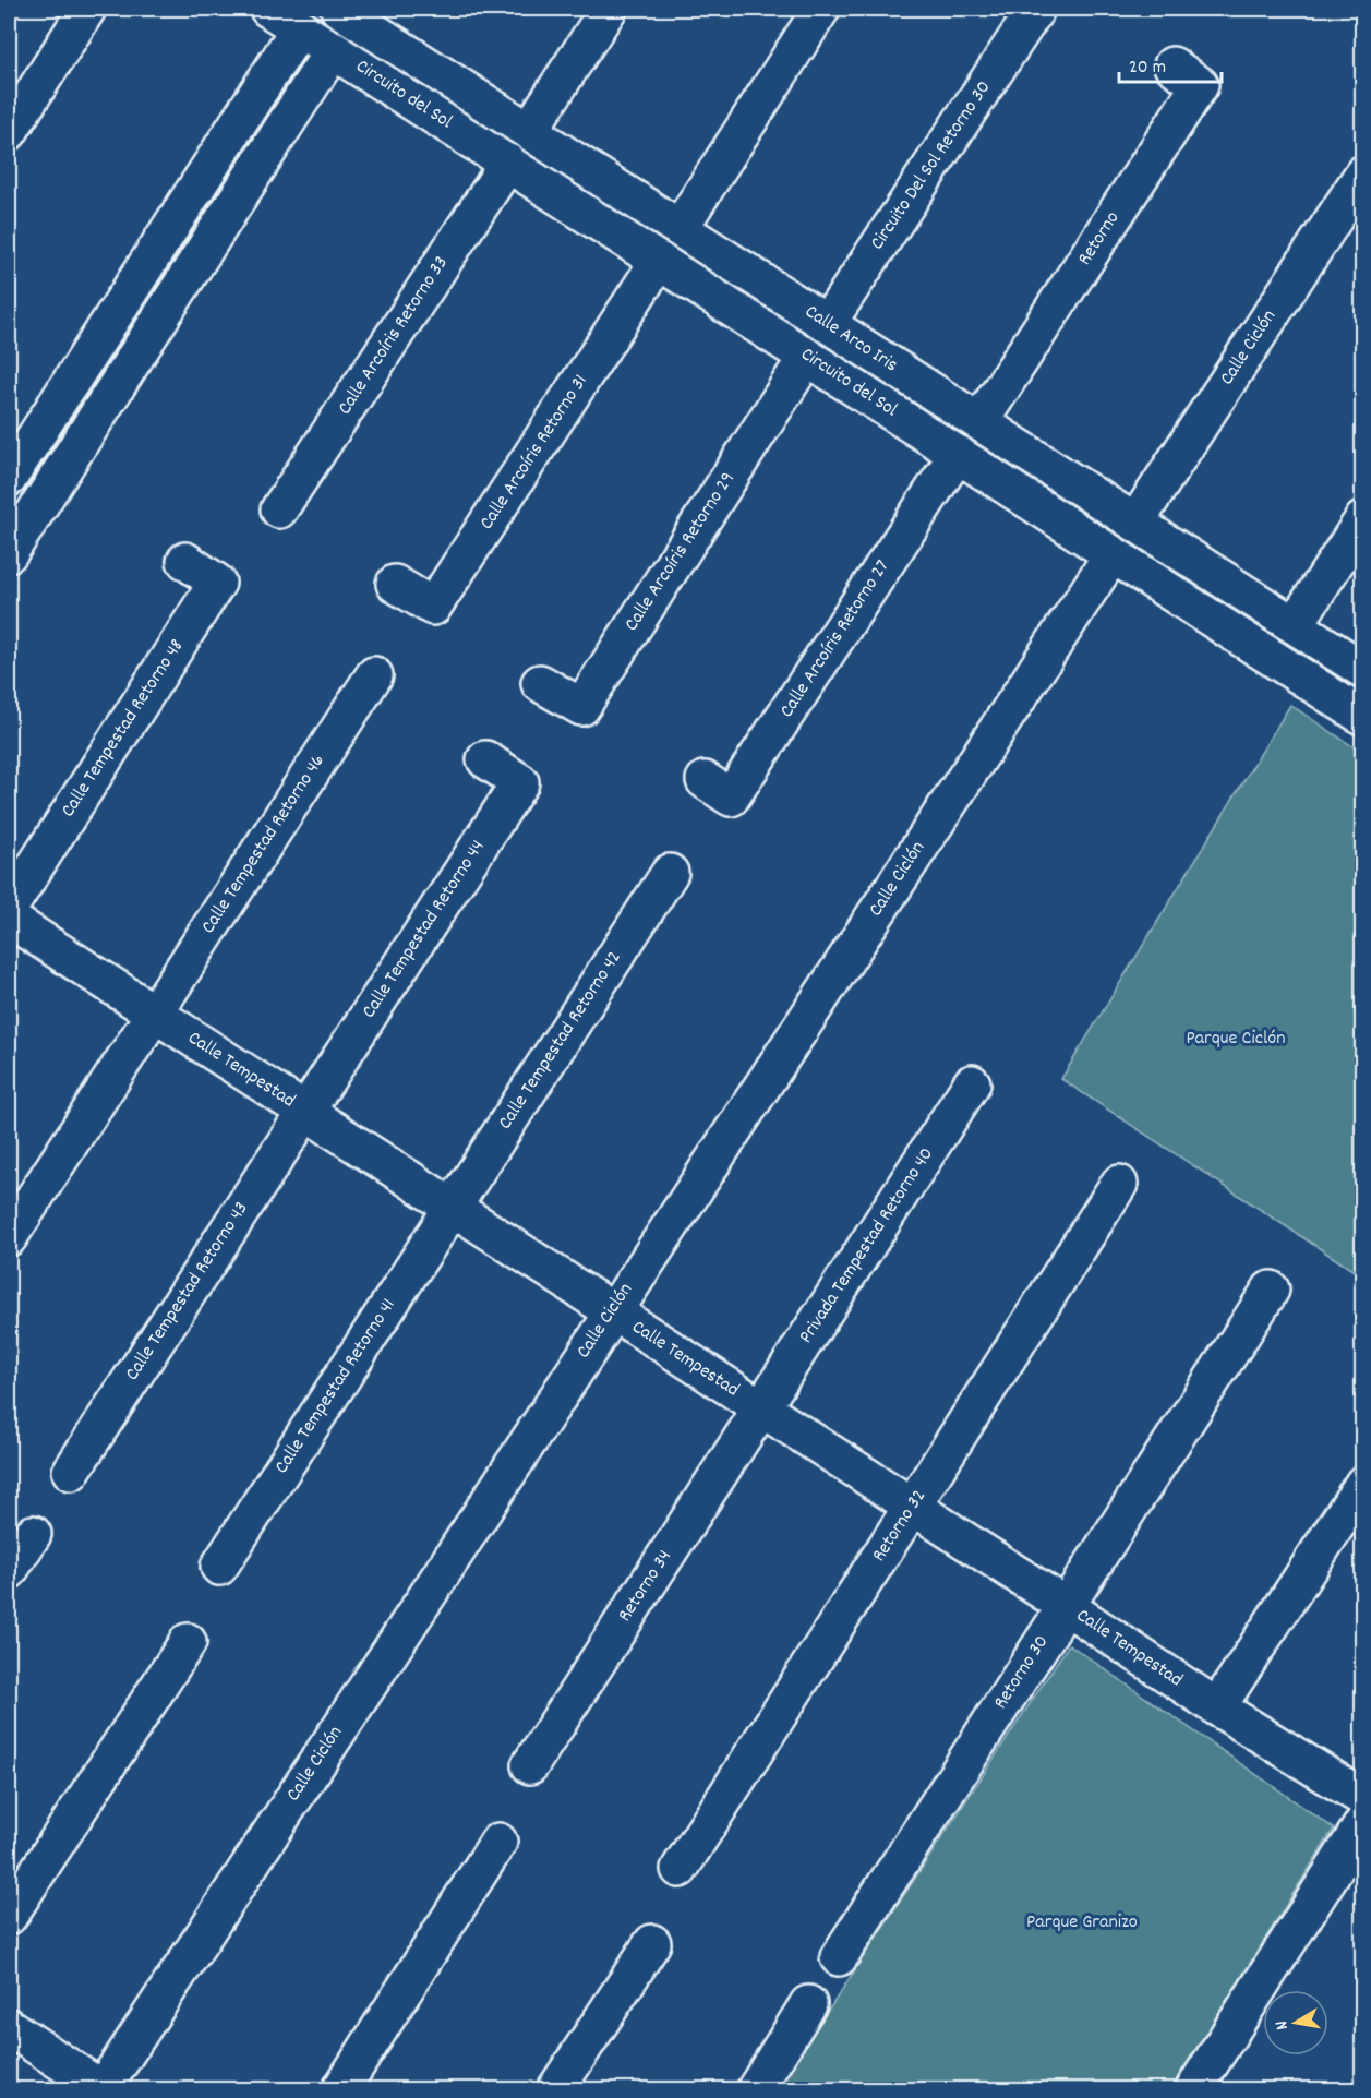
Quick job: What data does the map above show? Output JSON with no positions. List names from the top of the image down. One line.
{"streets":{"street":["Circuito del Sol","Circuito Del Sol Retorno 30","Retorno","Calle Arcoíris Retorno 33","Calle Arco Iris","Calle Ciclón","Calle Arcoíris Retorno 31","Calle Arcoíris Retorno 29","Calle Arcoíris Retorno 27","Calle Tempestad Retorno 48","Calle Tempestad Retorno 46","Calle Tempestad Retorno 44","Calle Tempestad Retorno 42","Calle Tempestad","Privada Tempestad Retorno 40","Calle Tempestad Retorno 43","Calle Tempestad Retorno 41","Retorno 32","Retorno 34","Retorno 30"]},"crossings":[["Circuito del Sol","Calle Arcoíris Retorno 33"],["Circuito del Sol","Calle Ciclón"],["Circuito del Sol","Calle Arcoíris Retorno 31"],["Circuito del Sol","Calle Arcoíris Retorno 29"],["Circuito del Sol","Calle Arcoíris Retorno 27"],["Circuito Del Sol Retorno 30","Calle Arco Iris"],["Retorno","Calle Arco Iris"],["Calle Arco Iris","Calle Ciclón"],["Calle Ciclón","Calle Tempestad"],["Calle Tempestad Retorno 46","Calle Tempestad"],["Calle Tempestad Retorno 44","Calle Tempestad"],["Calle Tempestad Retorno 44","Calle Tempestad Retorno 43"],["Calle Tempestad Retorno 42","Calle Tempestad"],["Calle Tempestad Retorno 42","Calle Tempestad Retorno 41"],["Calle Tempestad","Privada Tempestad Retorno 40"],["Calle Tempestad","Calle Tempestad Retorno 43"],["Calle Tempestad","Calle Tempestad Retorno 41"],["Calle Tempestad","Retorno 32"],["Calle Tempestad","Retorno 34"],["Calle Tempestad","Retorno 30"],["Privada Tempestad Retorno 40","Retorno 34"]],"parks":["Parque Ciclón","Parque Granizo"],"scale_bar":"20 m","north":"left"}
